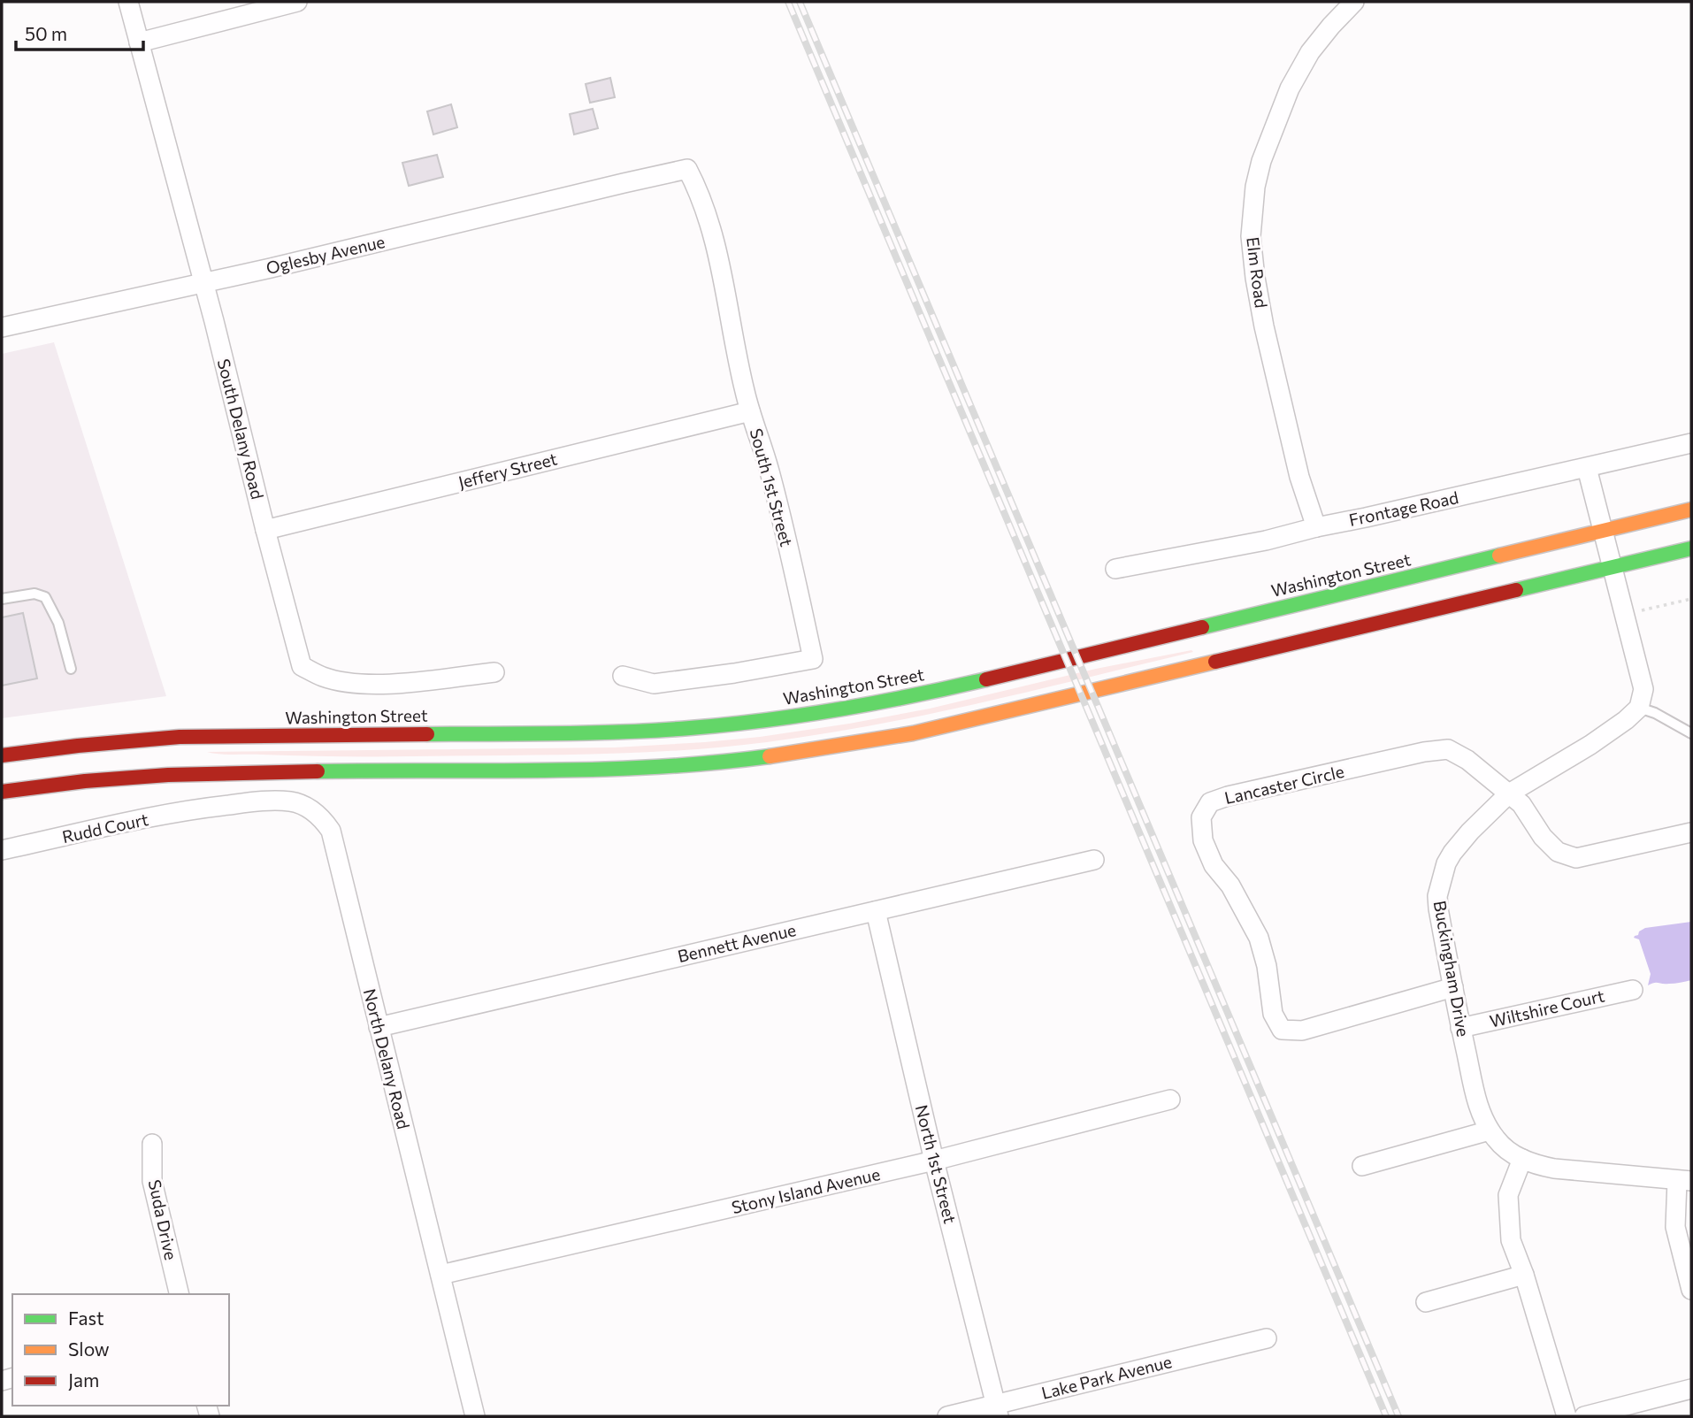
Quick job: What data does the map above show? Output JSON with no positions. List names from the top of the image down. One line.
{"streets":{"main road":["Washington Street"],"street":["Oglesby Avenue","Elm Road","South Delany Road","Jeffery Street","South 1st Street","Frontage Road","Lancaster Circle","Rudd Court","Bennett Avenue","Buckingham Drive","Wiltshire Court","North Delany Road","North 1st Street","Stony Island Avenue","Suda Drive","Lake Park Avenue"]},"crossings":[["Oglesby Avenue","South Delany Road"],["Oglesby Avenue","South 1st Street"],["Elm Road","Frontage Road"],["South Delany Road","Jeffery Street"],["Jeffery Street","South 1st Street"],["Lancaster Circle","Buckingham Drive"],["Rudd Court","North Delany Road"],["Bennett Avenue","North Delany Road"],["Bennett Avenue","North 1st Street"],["Buckingham Drive","Wiltshire Court"],["North Delany Road","Stony Island Avenue"],["North 1st Street","Stony Island Avenue"],["North 1st Street","Lake Park Avenue"]],"legend":["Fast","Slow","Jam"],"scale_bar":"50 m"}
